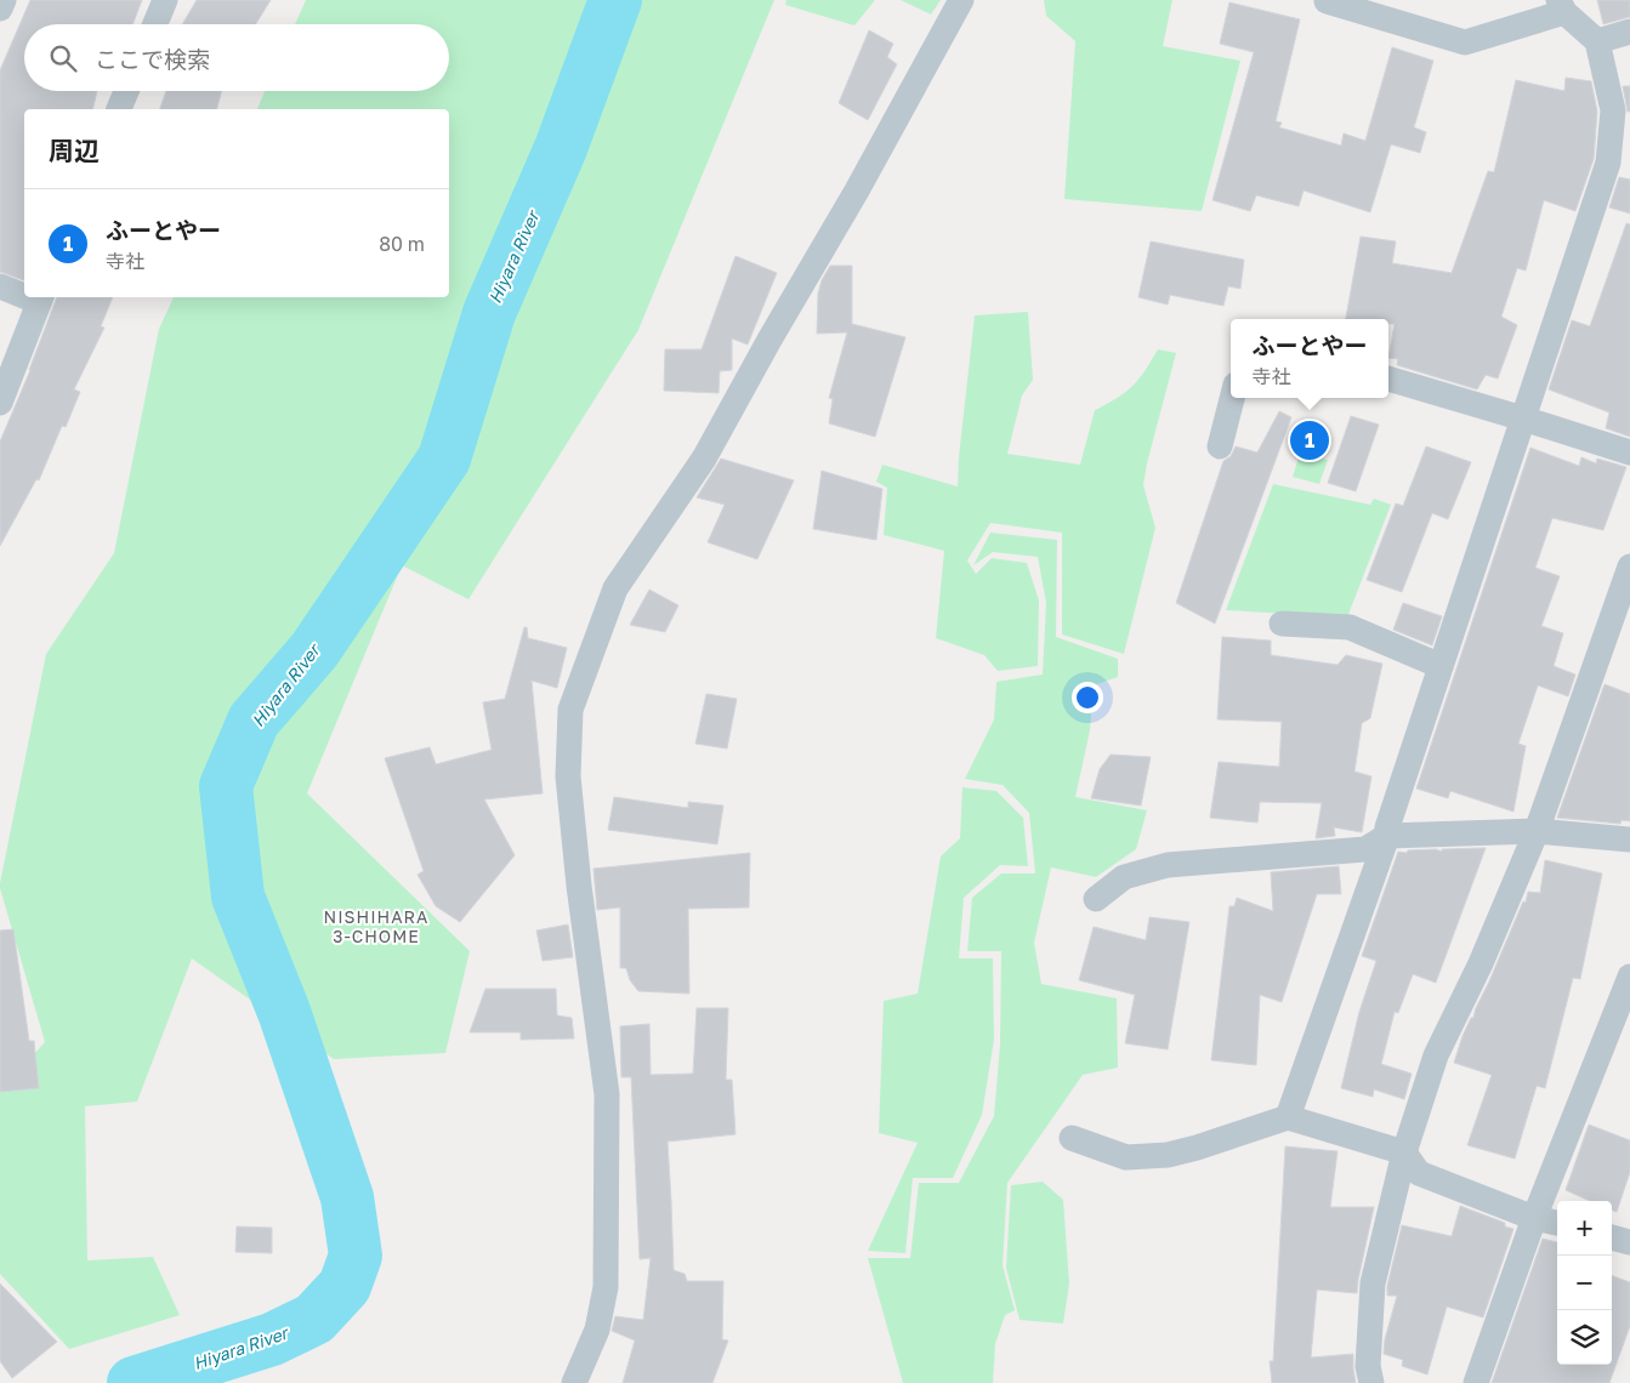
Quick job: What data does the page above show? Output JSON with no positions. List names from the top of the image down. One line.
{"districts":["NISHIHARA 3-CHOME"],"water":["Hiyara River"],"page":{"search":"ここで検索","heading":"周辺","list":[{"mark":"1","name":"ふーとやー","note":"寺社","value":"80 m"}],"popup":["ふーとやー","寺社"],"pins":"1","map_buttons":["+","−"]}}
